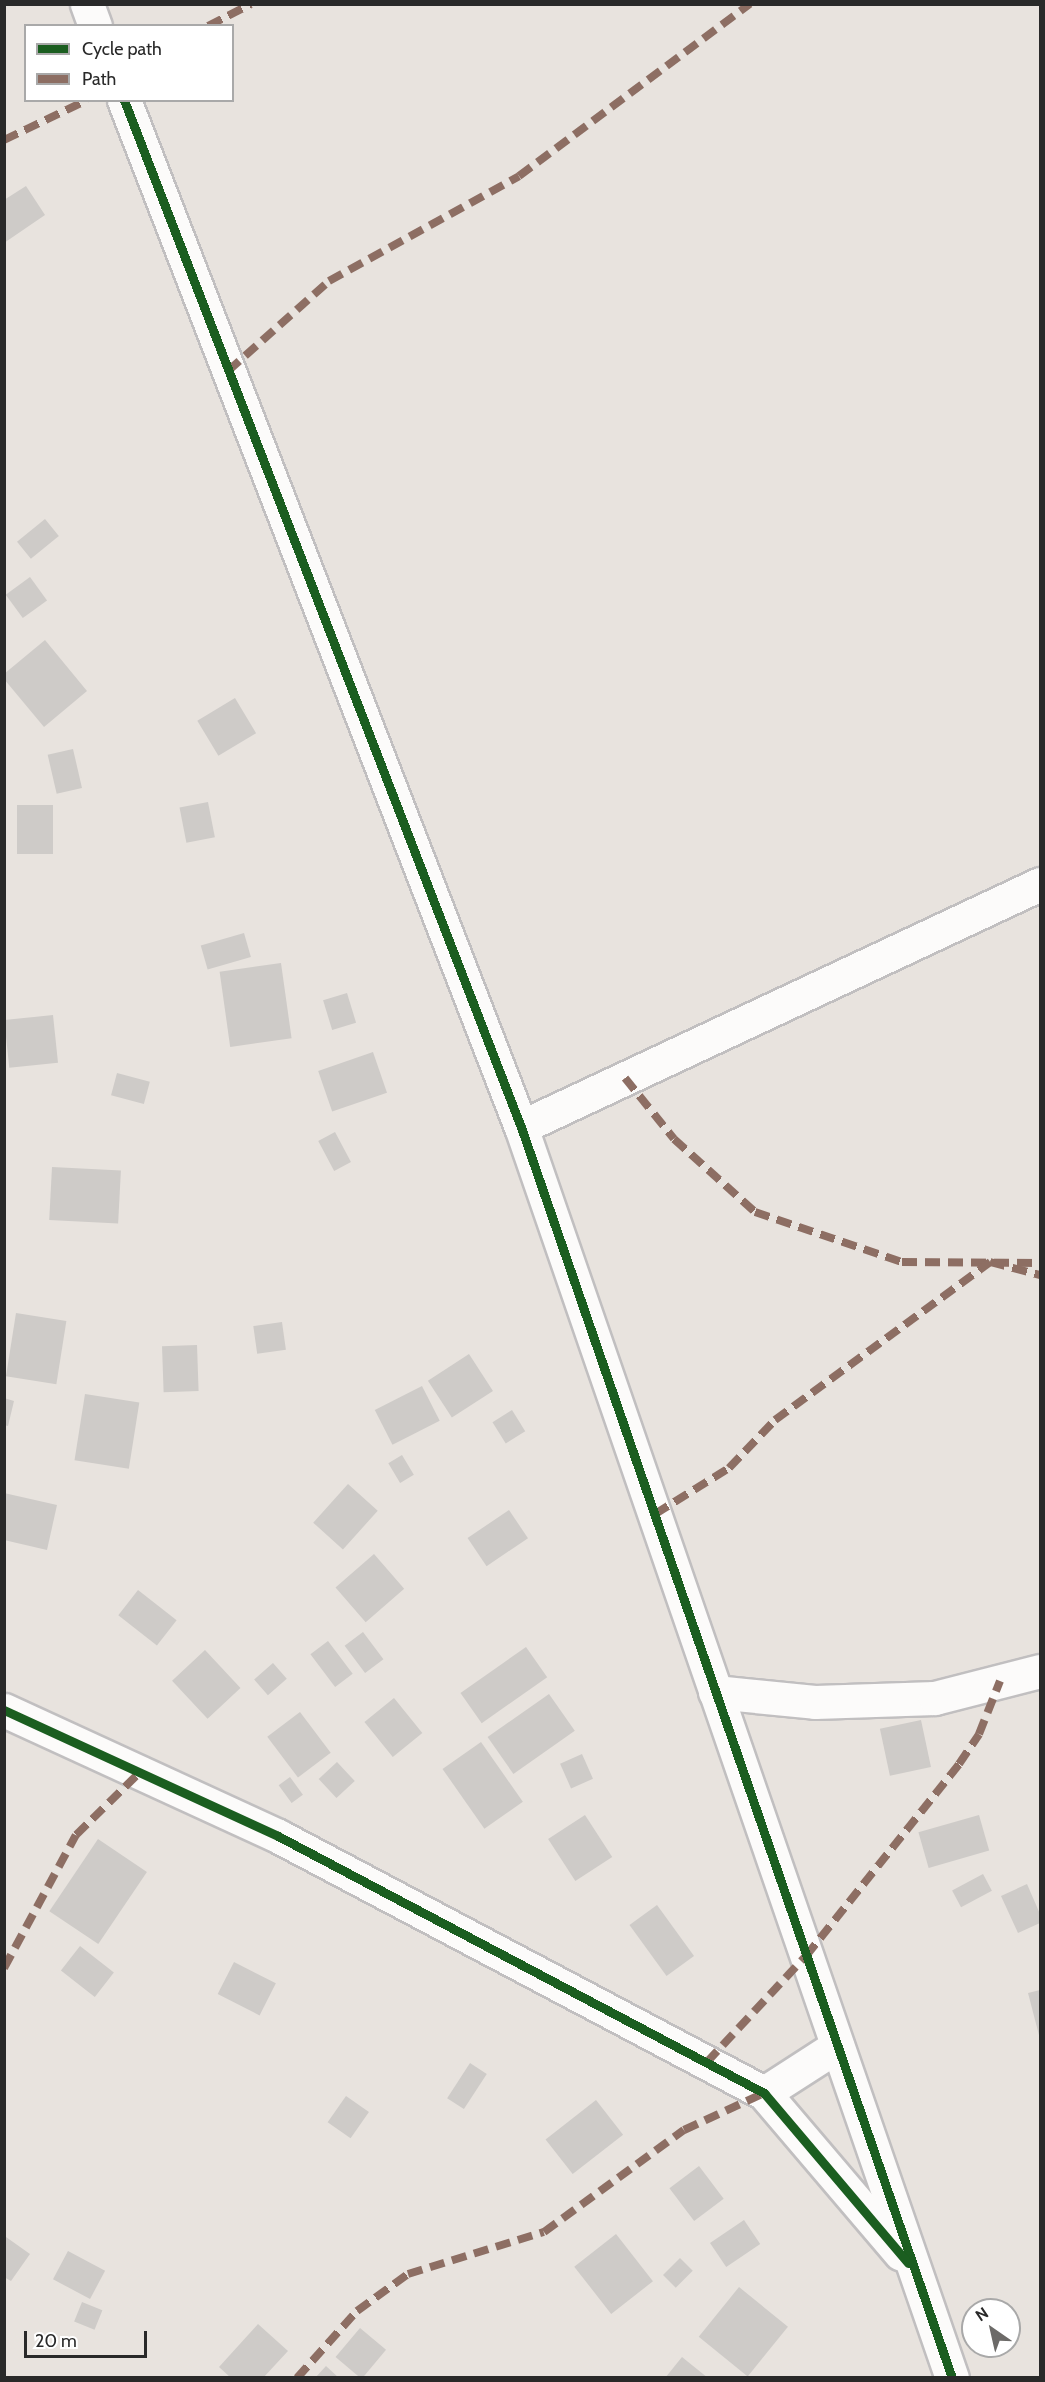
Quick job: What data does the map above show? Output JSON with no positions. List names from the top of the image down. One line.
{"legend":["Cycle path","Path"],"scale_bar":"20 m","north":"top left"}
